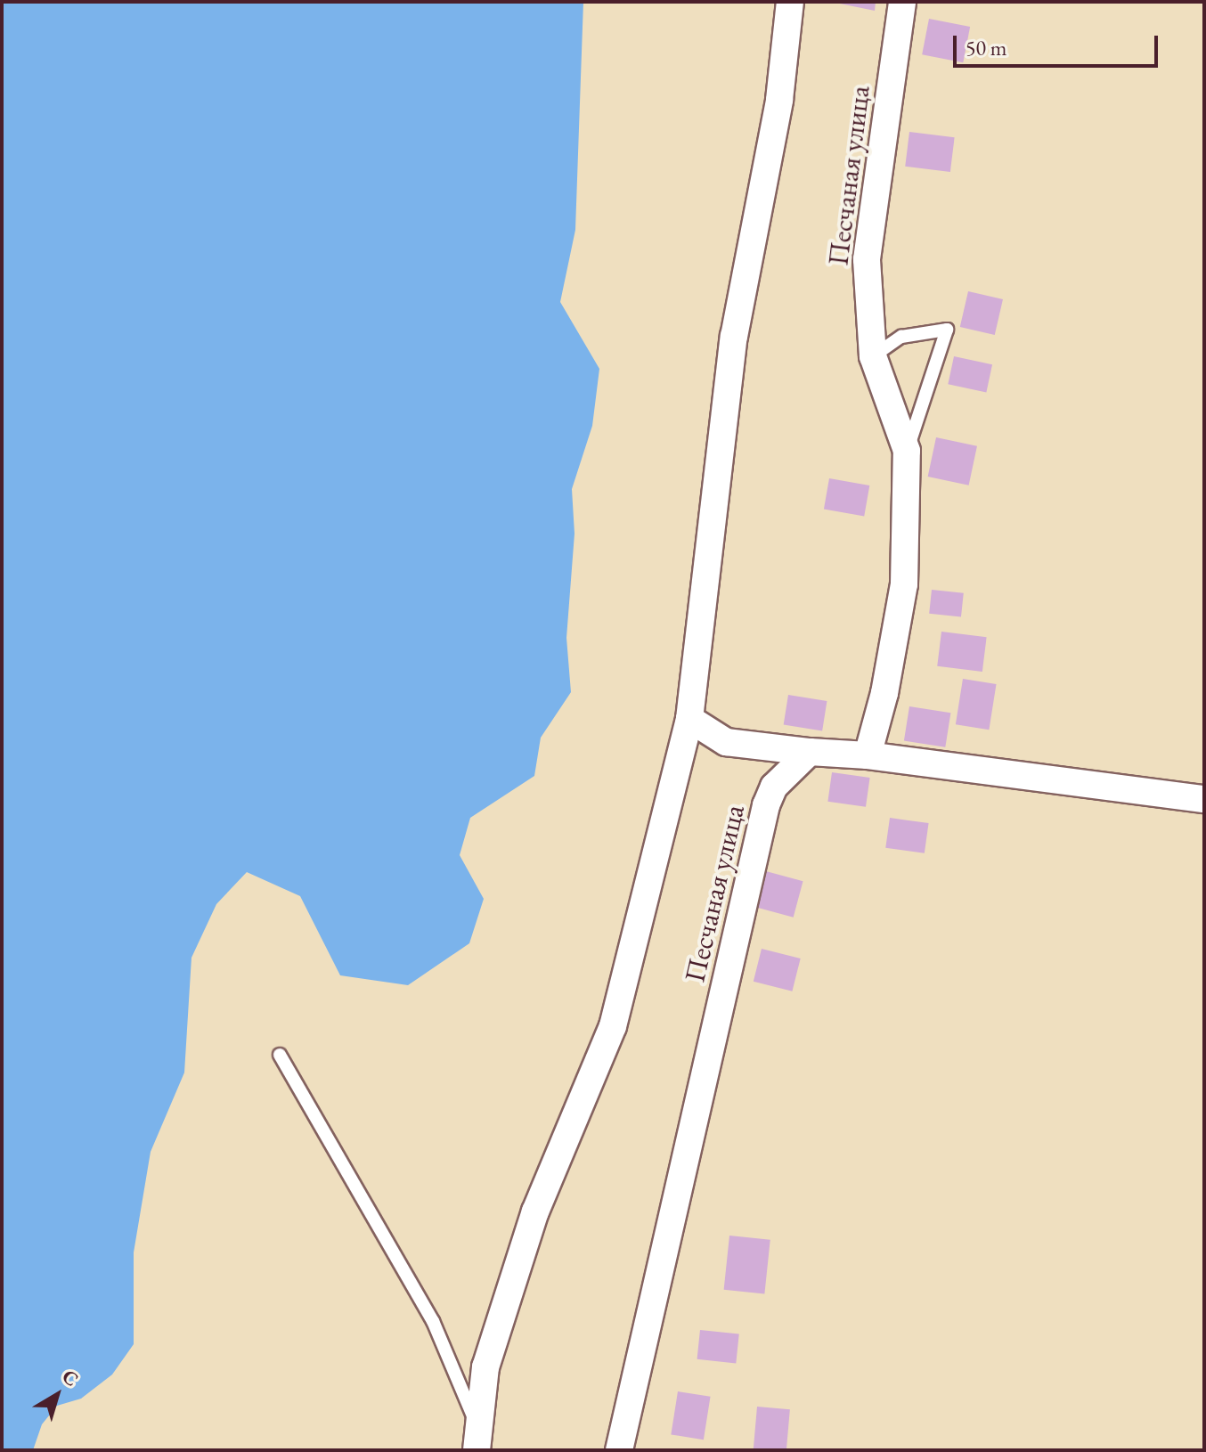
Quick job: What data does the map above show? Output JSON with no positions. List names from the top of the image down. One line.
{"streets":{"street":["Песчаная улица"]},"scale_bar":"50 m","north":"top right"}
